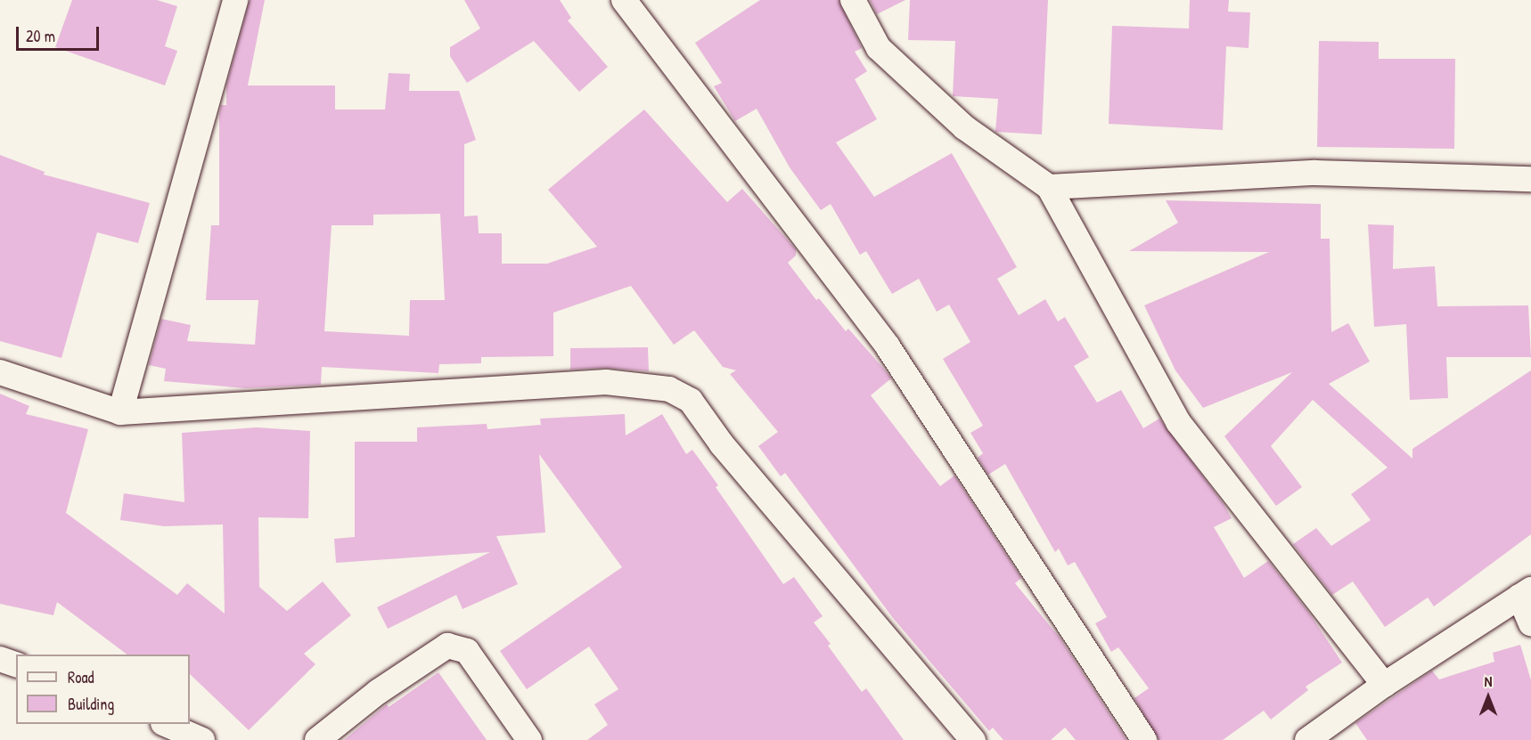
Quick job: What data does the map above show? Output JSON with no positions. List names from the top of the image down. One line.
{"legend":["Road","Building"],"scale_bar":"20 m","north":"top"}
